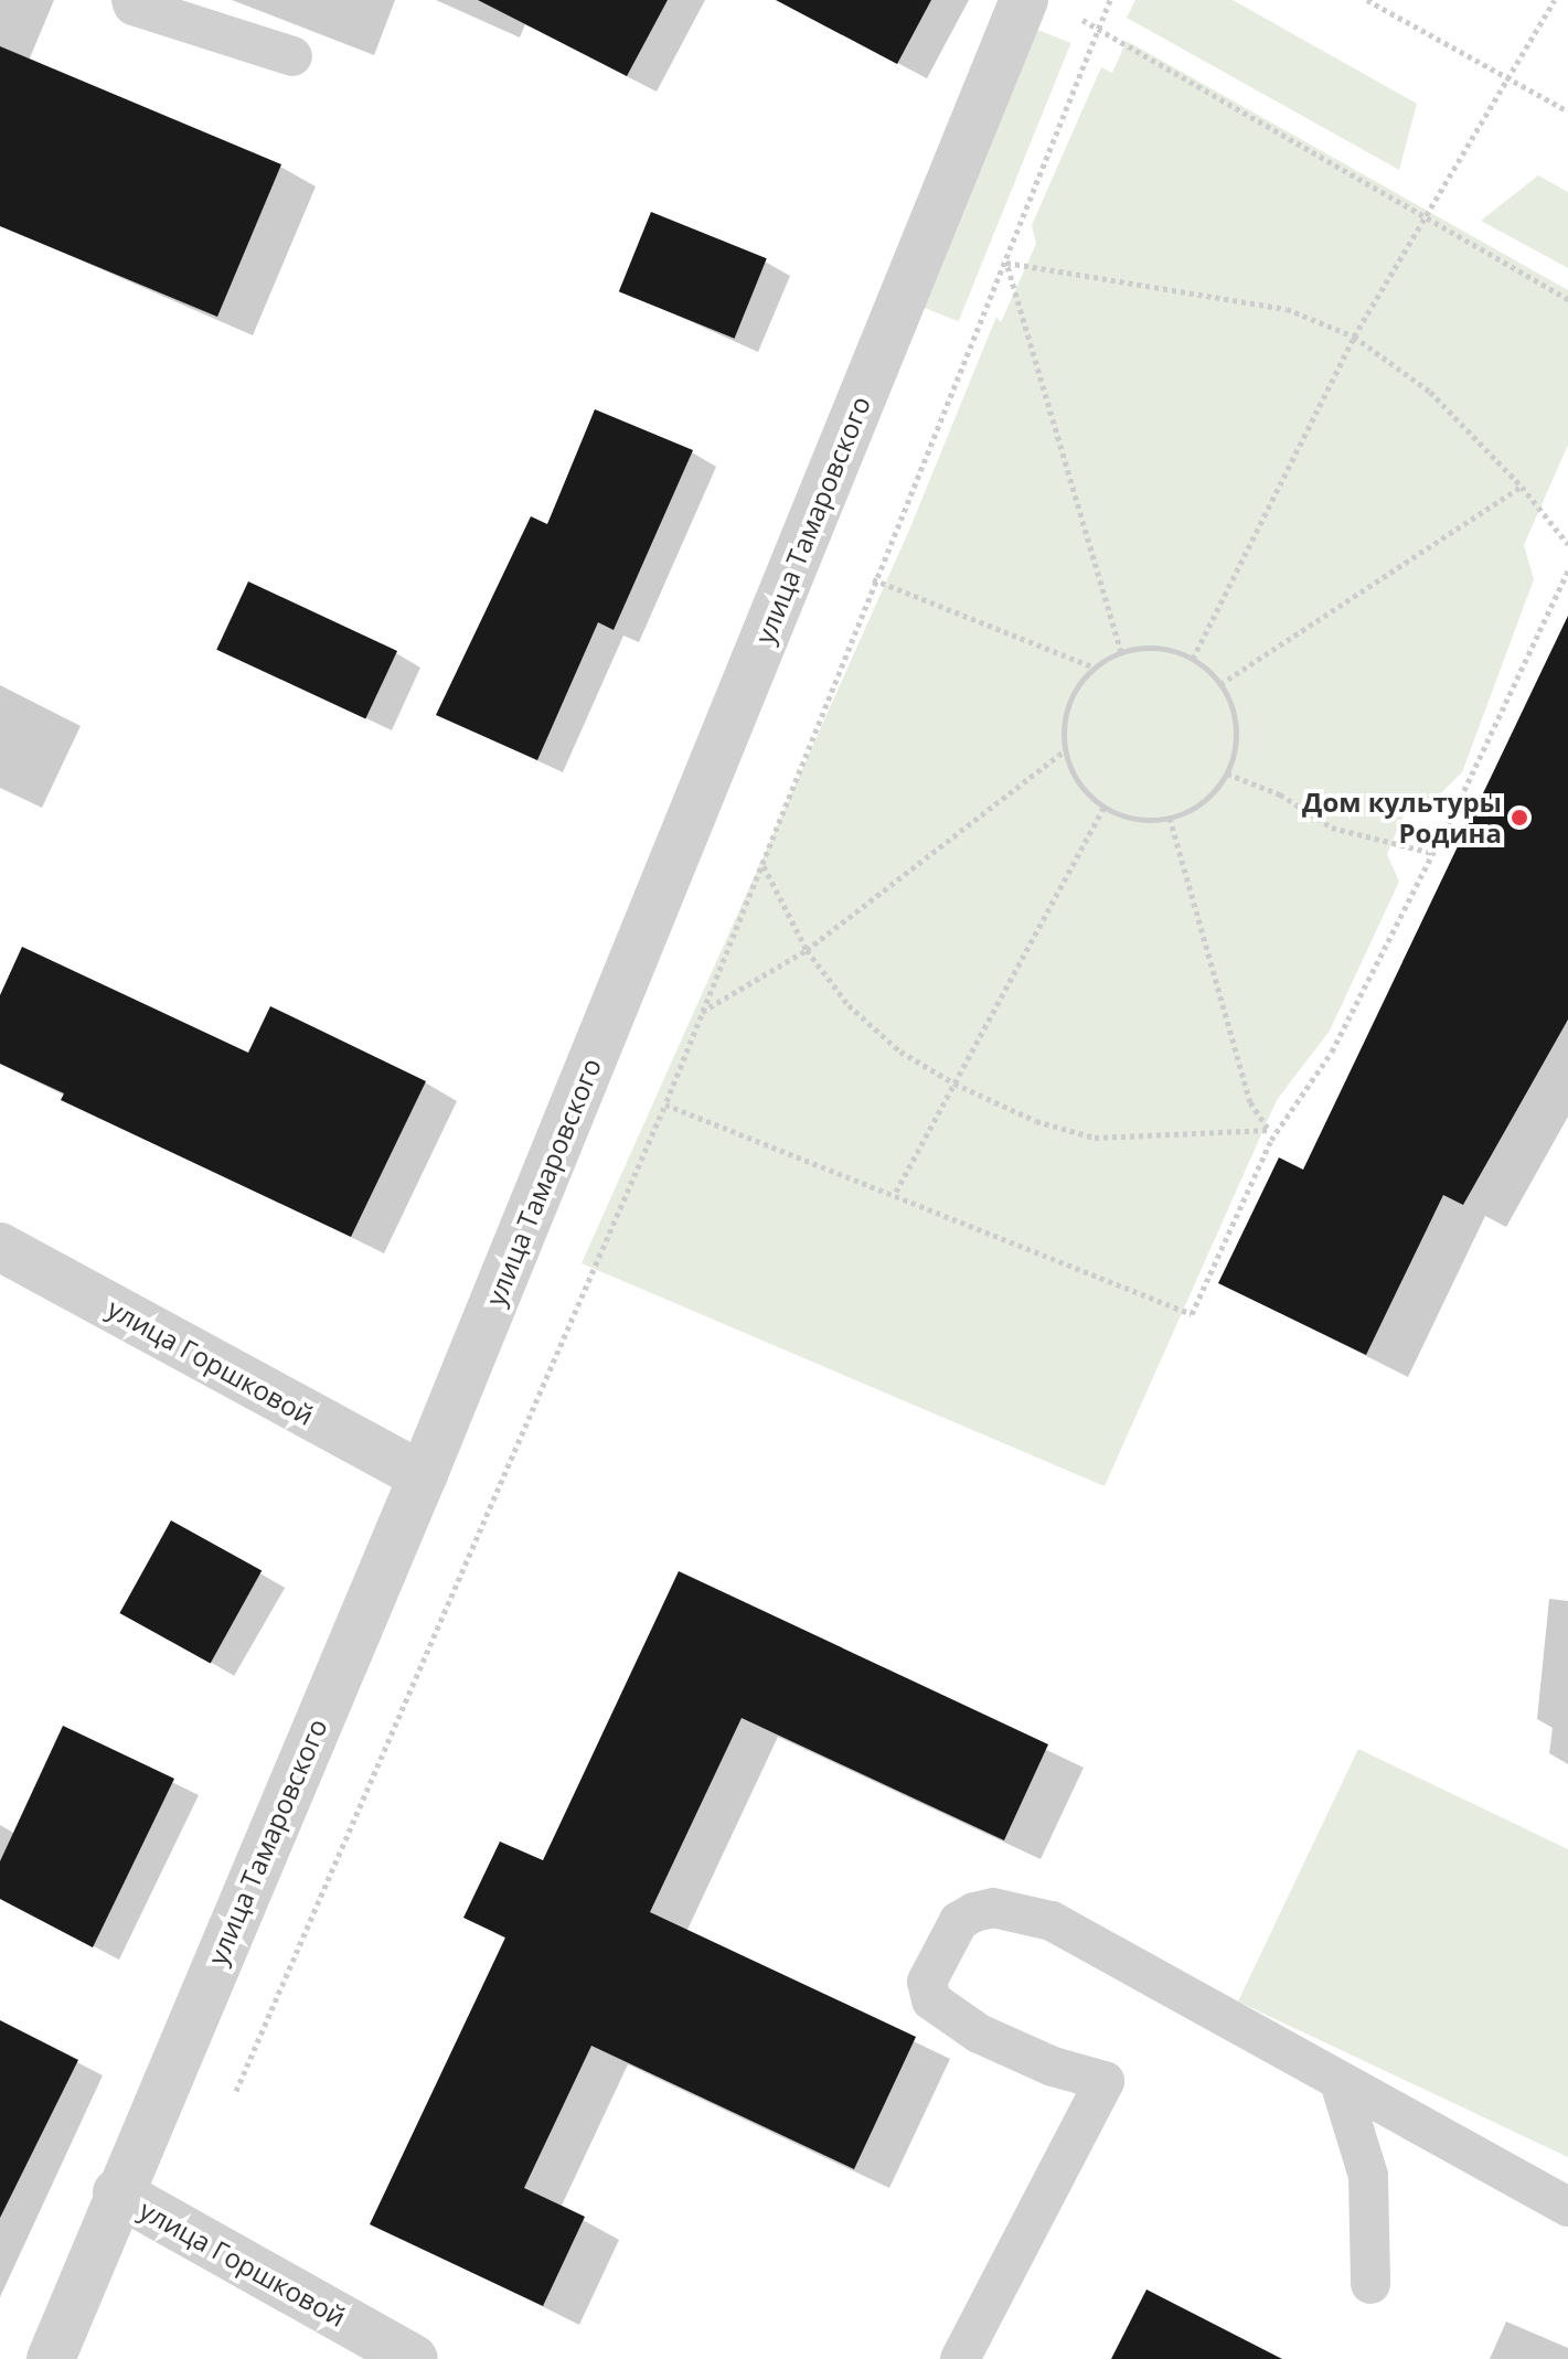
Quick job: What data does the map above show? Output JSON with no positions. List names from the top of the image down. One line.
{"streets":{"street":["улица Тамаровского","улица Горшковой"]},"crossings":[["улица Тамаровского","улица Горшковой"]],"places":["Дом культуры Родина"]}
